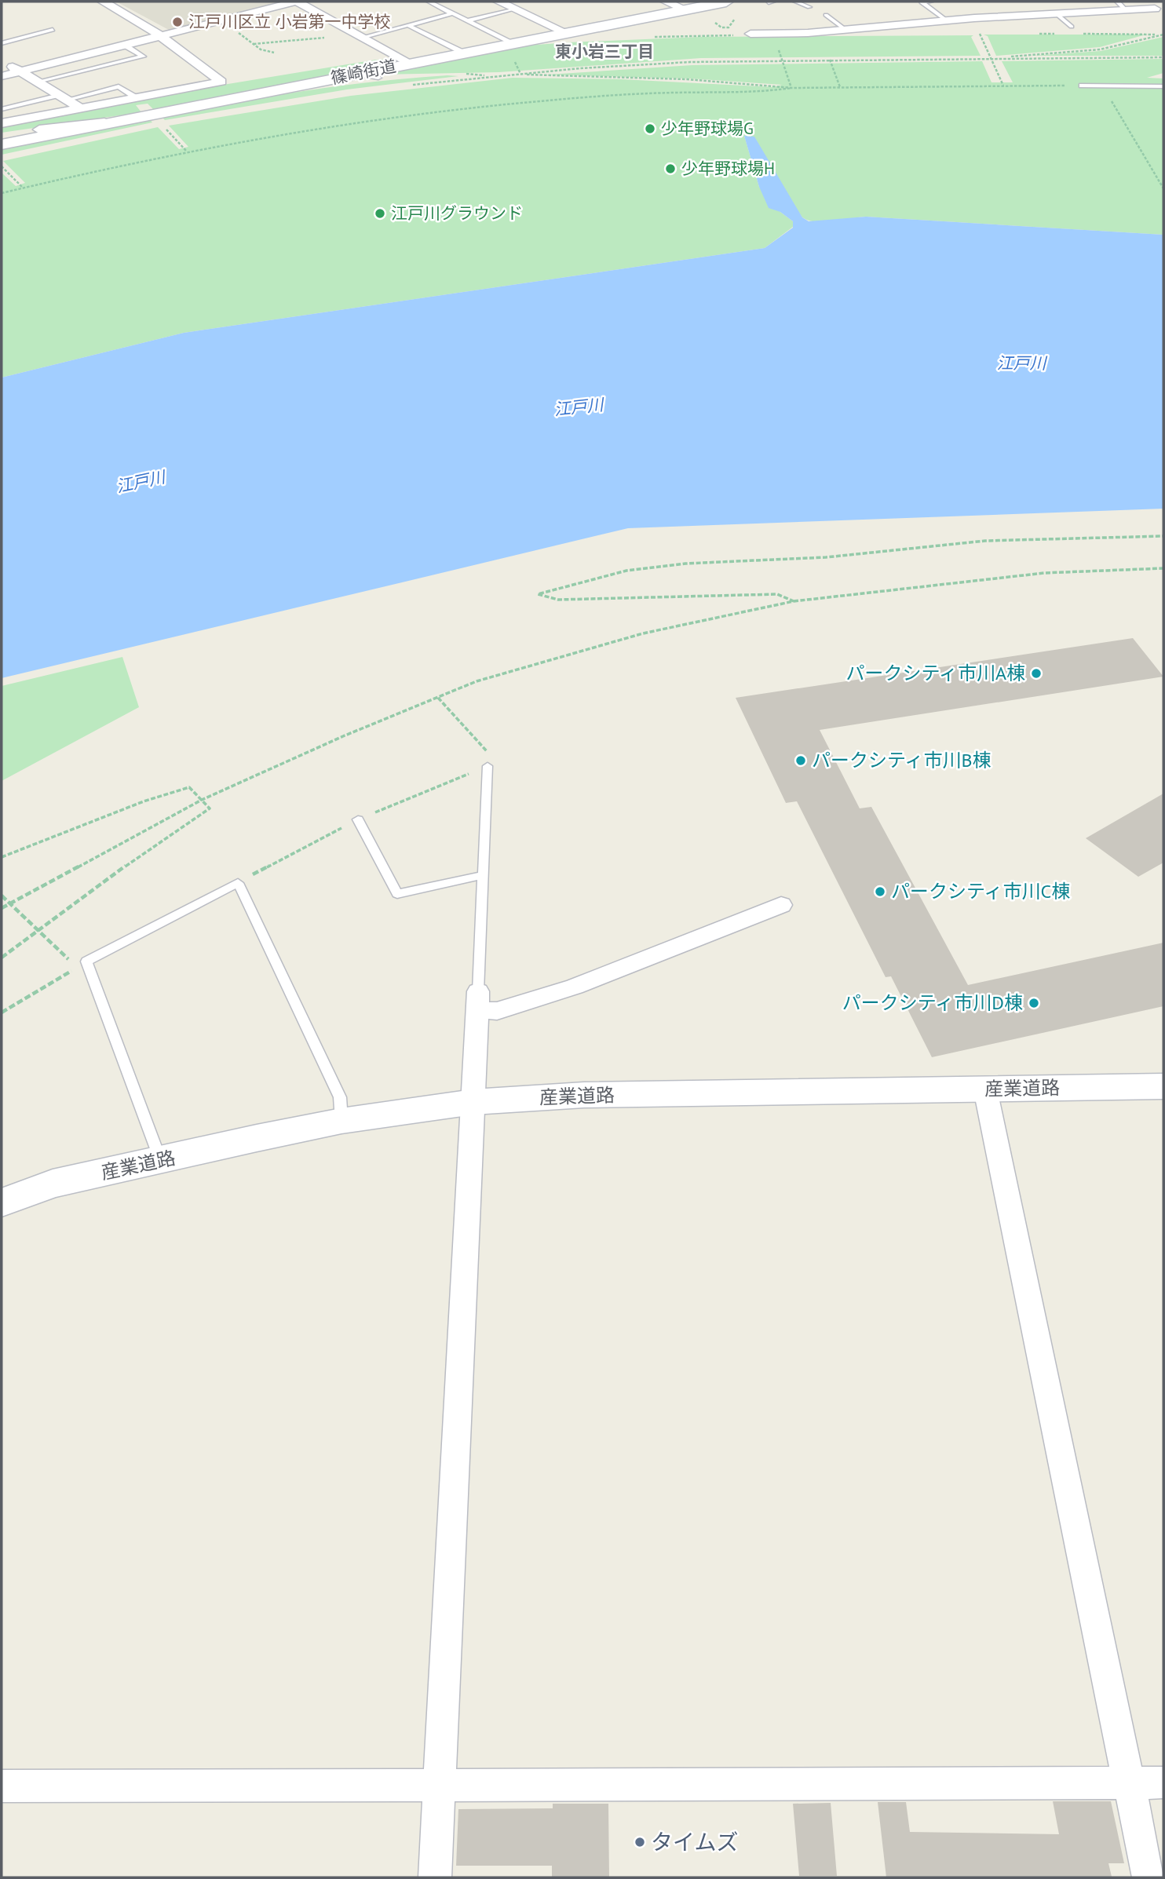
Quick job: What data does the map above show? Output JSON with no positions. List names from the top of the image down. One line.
{"streets":{"main road":["篠崎街道","産業道路"]},"districts":["東小岩三丁目"],"water":["江戸川"],"places":["江戸川区立 小岩第一中学校","少年野球場G","少年野球場H","江戸川グラウンド","パークシティ市川A棟","パークシティ市川B棟","パークシティ市川C棟","パークシティ市川D棟","タイムズ"]}
